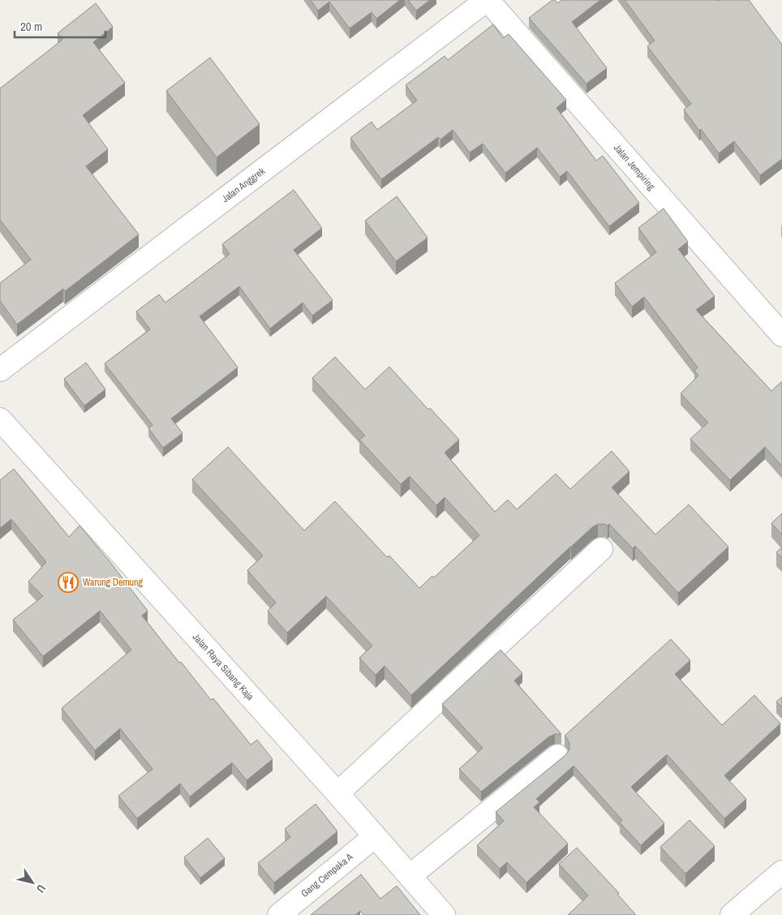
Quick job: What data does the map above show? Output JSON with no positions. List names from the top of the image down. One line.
{"streets":{"street":["Jalan Jempiring","Jalan Anggrek","Jalan Raya Sibang Kaja","Gang Cempaka A"]},"crossings":[["Jalan Jempiring","Jalan Anggrek"],["Jalan Raya Sibang Kaja","Gang Cempaka A"]],"places":{"restaurant":["Warung Demung"]},"scale_bar":"20 m","north":"bottom right"}
